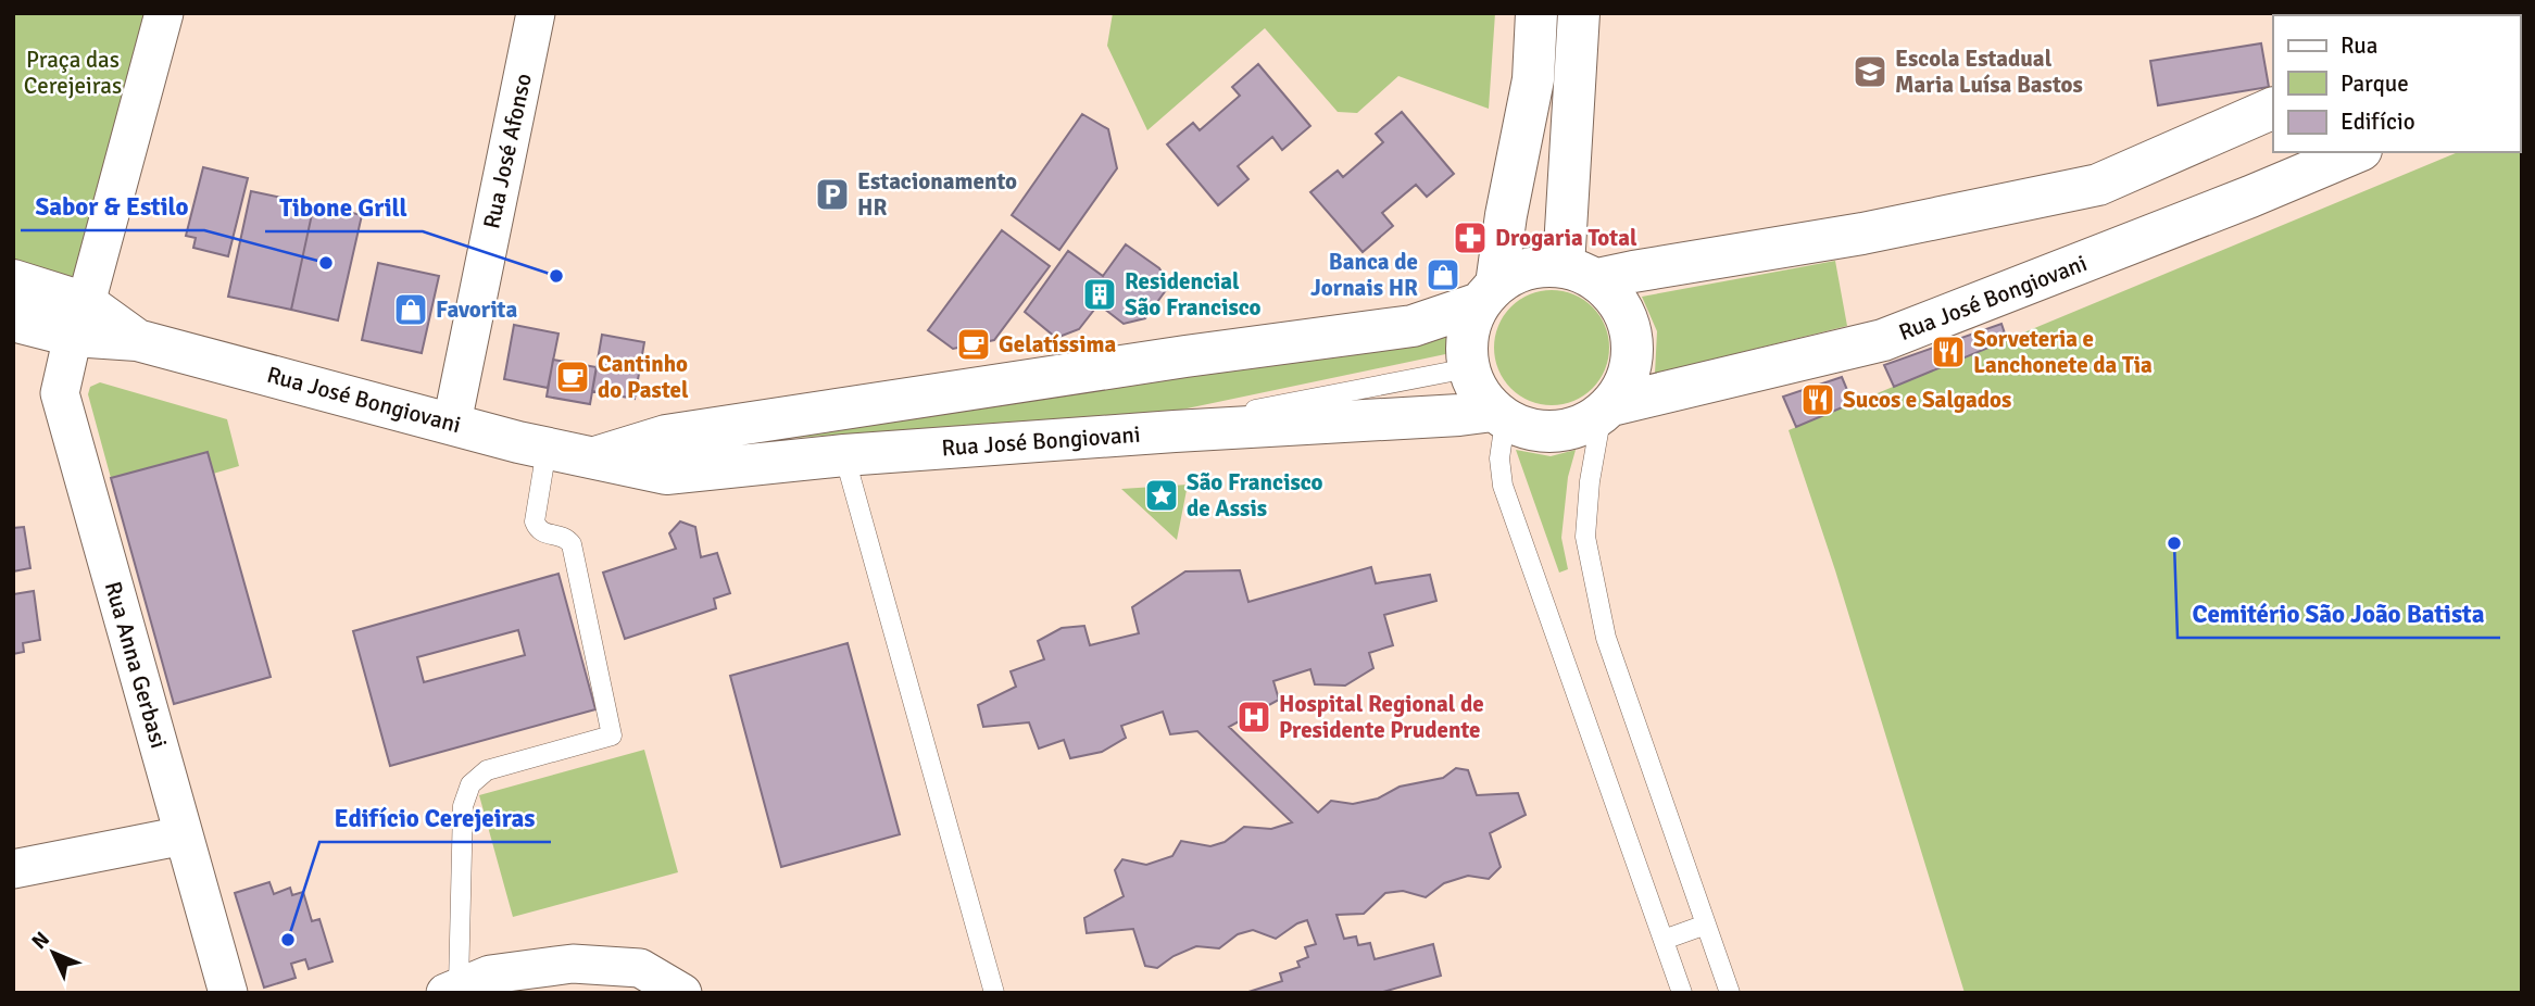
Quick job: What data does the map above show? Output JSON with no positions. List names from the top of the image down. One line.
{"streets":{"street":["Rua José Afonso","Rua José Bongiovani","Rua Anna Gerbasi"]},"crossings":[["Rua José Afonso","Rua José Bongiovani"],["Rua José Bongiovani","Rua Anna Gerbasi"]],"parks":["Praça das Cerejeiras"],"places":{"school or university":["Escola Estadual Maria Luísa Bastos"],"parking":["Estacionamento HR"],"pharmacy":["Drogaria Total"],"other":["Sabor & Estilo","Tibone Grill","Cemitério São João Batista","Edifício Cerejeiras"],"shop":["Banca de Jornais HR","Favorita"],"building":["Residencial São Francisco"],"cafe":["Gelatíssima","Cantinho do Pastel"],"restaurant":["Sorveteria e Lanchonete da Tia","Sucos e Salgados"],"place":["São Francisco de Assis"],"hospital":["Hospital Regional de Presidente Prudente"]},"legend":["Rua","Parque","Edifício"],"north":"top left"}
